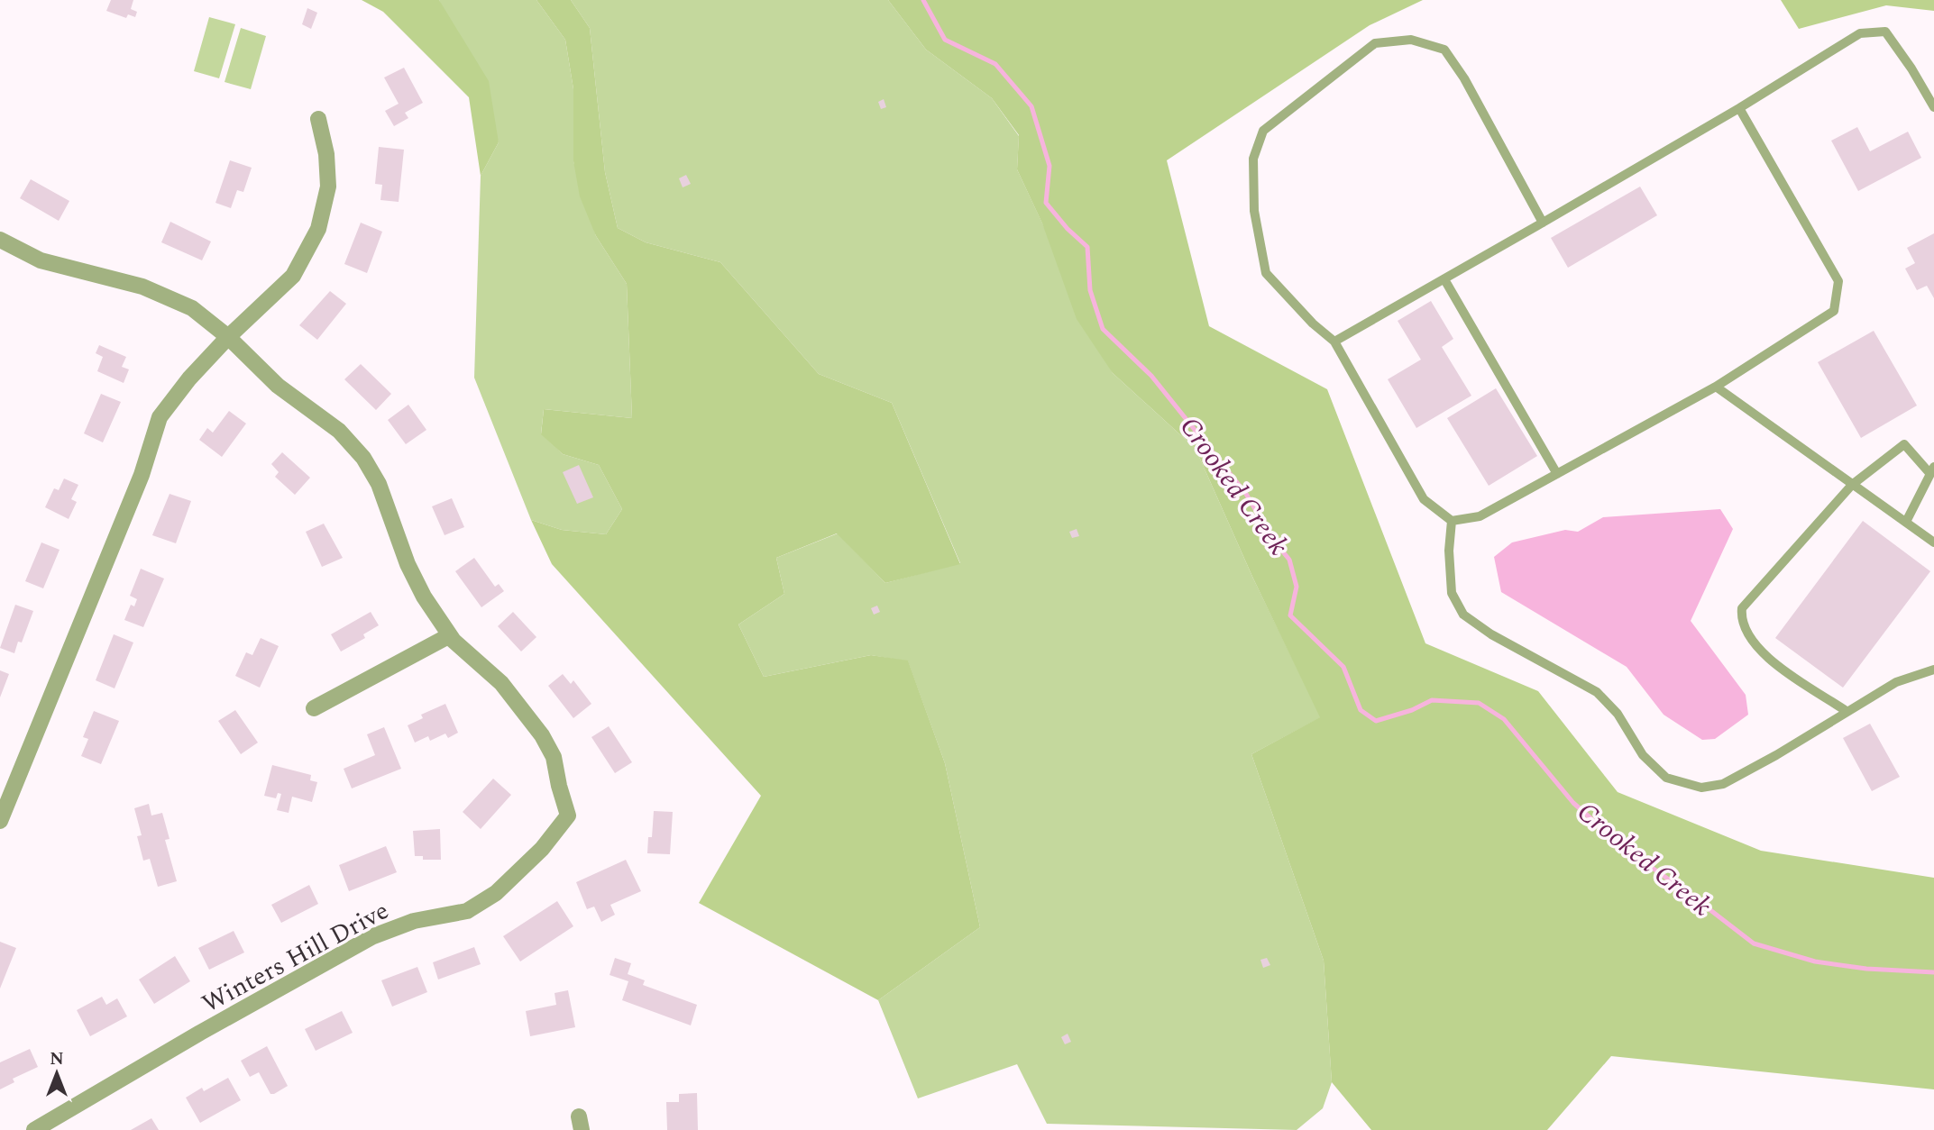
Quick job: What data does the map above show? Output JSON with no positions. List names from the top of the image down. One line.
{"streets":{"street":["Winters Hill Drive"]},"water":["Crooked Creek"],"north":"top"}
